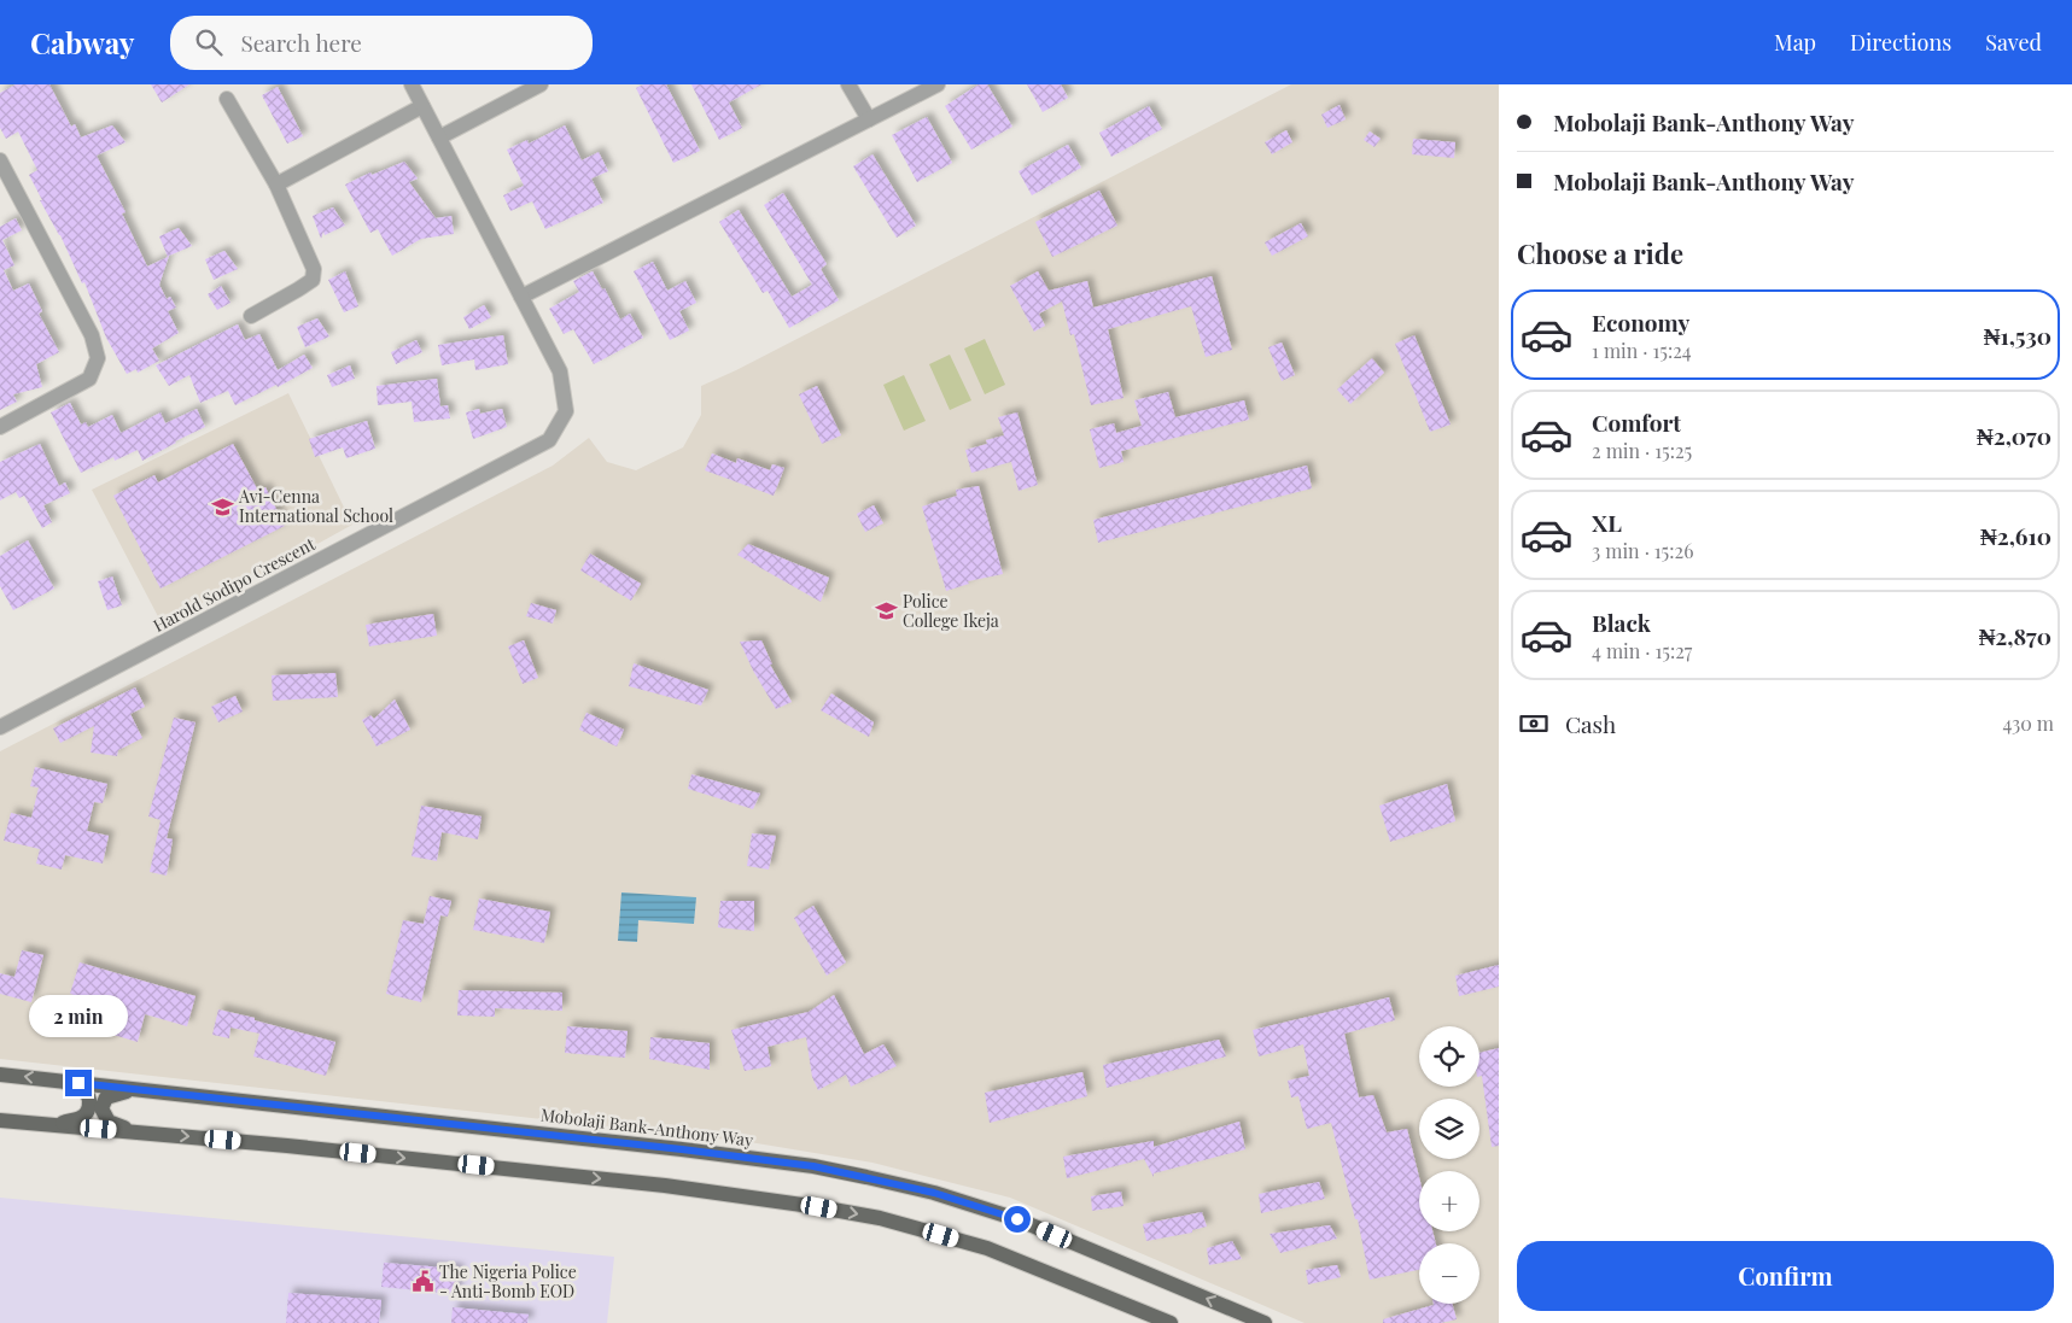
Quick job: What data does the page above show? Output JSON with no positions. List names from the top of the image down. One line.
{"streets":{"main road":["Mobolaji Bank-Anthony Way"],"street":["Harold Sodipo Crescent"]},"places":{"school or university":["Avi-Cenna International School","Police College Ikeja"],"public building":["The Nigeria Police - Anti-Bomb EOD"]},"page":{"header":"Cabway","search":"Search here","nav":["Map","Directions","Saved"],"banner":["Mobolaji Bank-Anthony Way","Mobolaji Bank-Anthony Way"],"heading":"Choose a ride","list":[{"name":"Economy","note":"1 min · 15:24","value":"₦1,530"},{"name":"Comfort","note":"2 min · 15:25","value":"₦2,070"},{"name":"XL","note":"3 min · 15:26","value":"₦2,610"},{"name":"Black","note":"4 min · 15:27","value":"₦2,870"}],"pay":["Cash","430 m"],"bubble":"2 min","map_buttons":["+","−"],"buttons":"Confirm"}}
